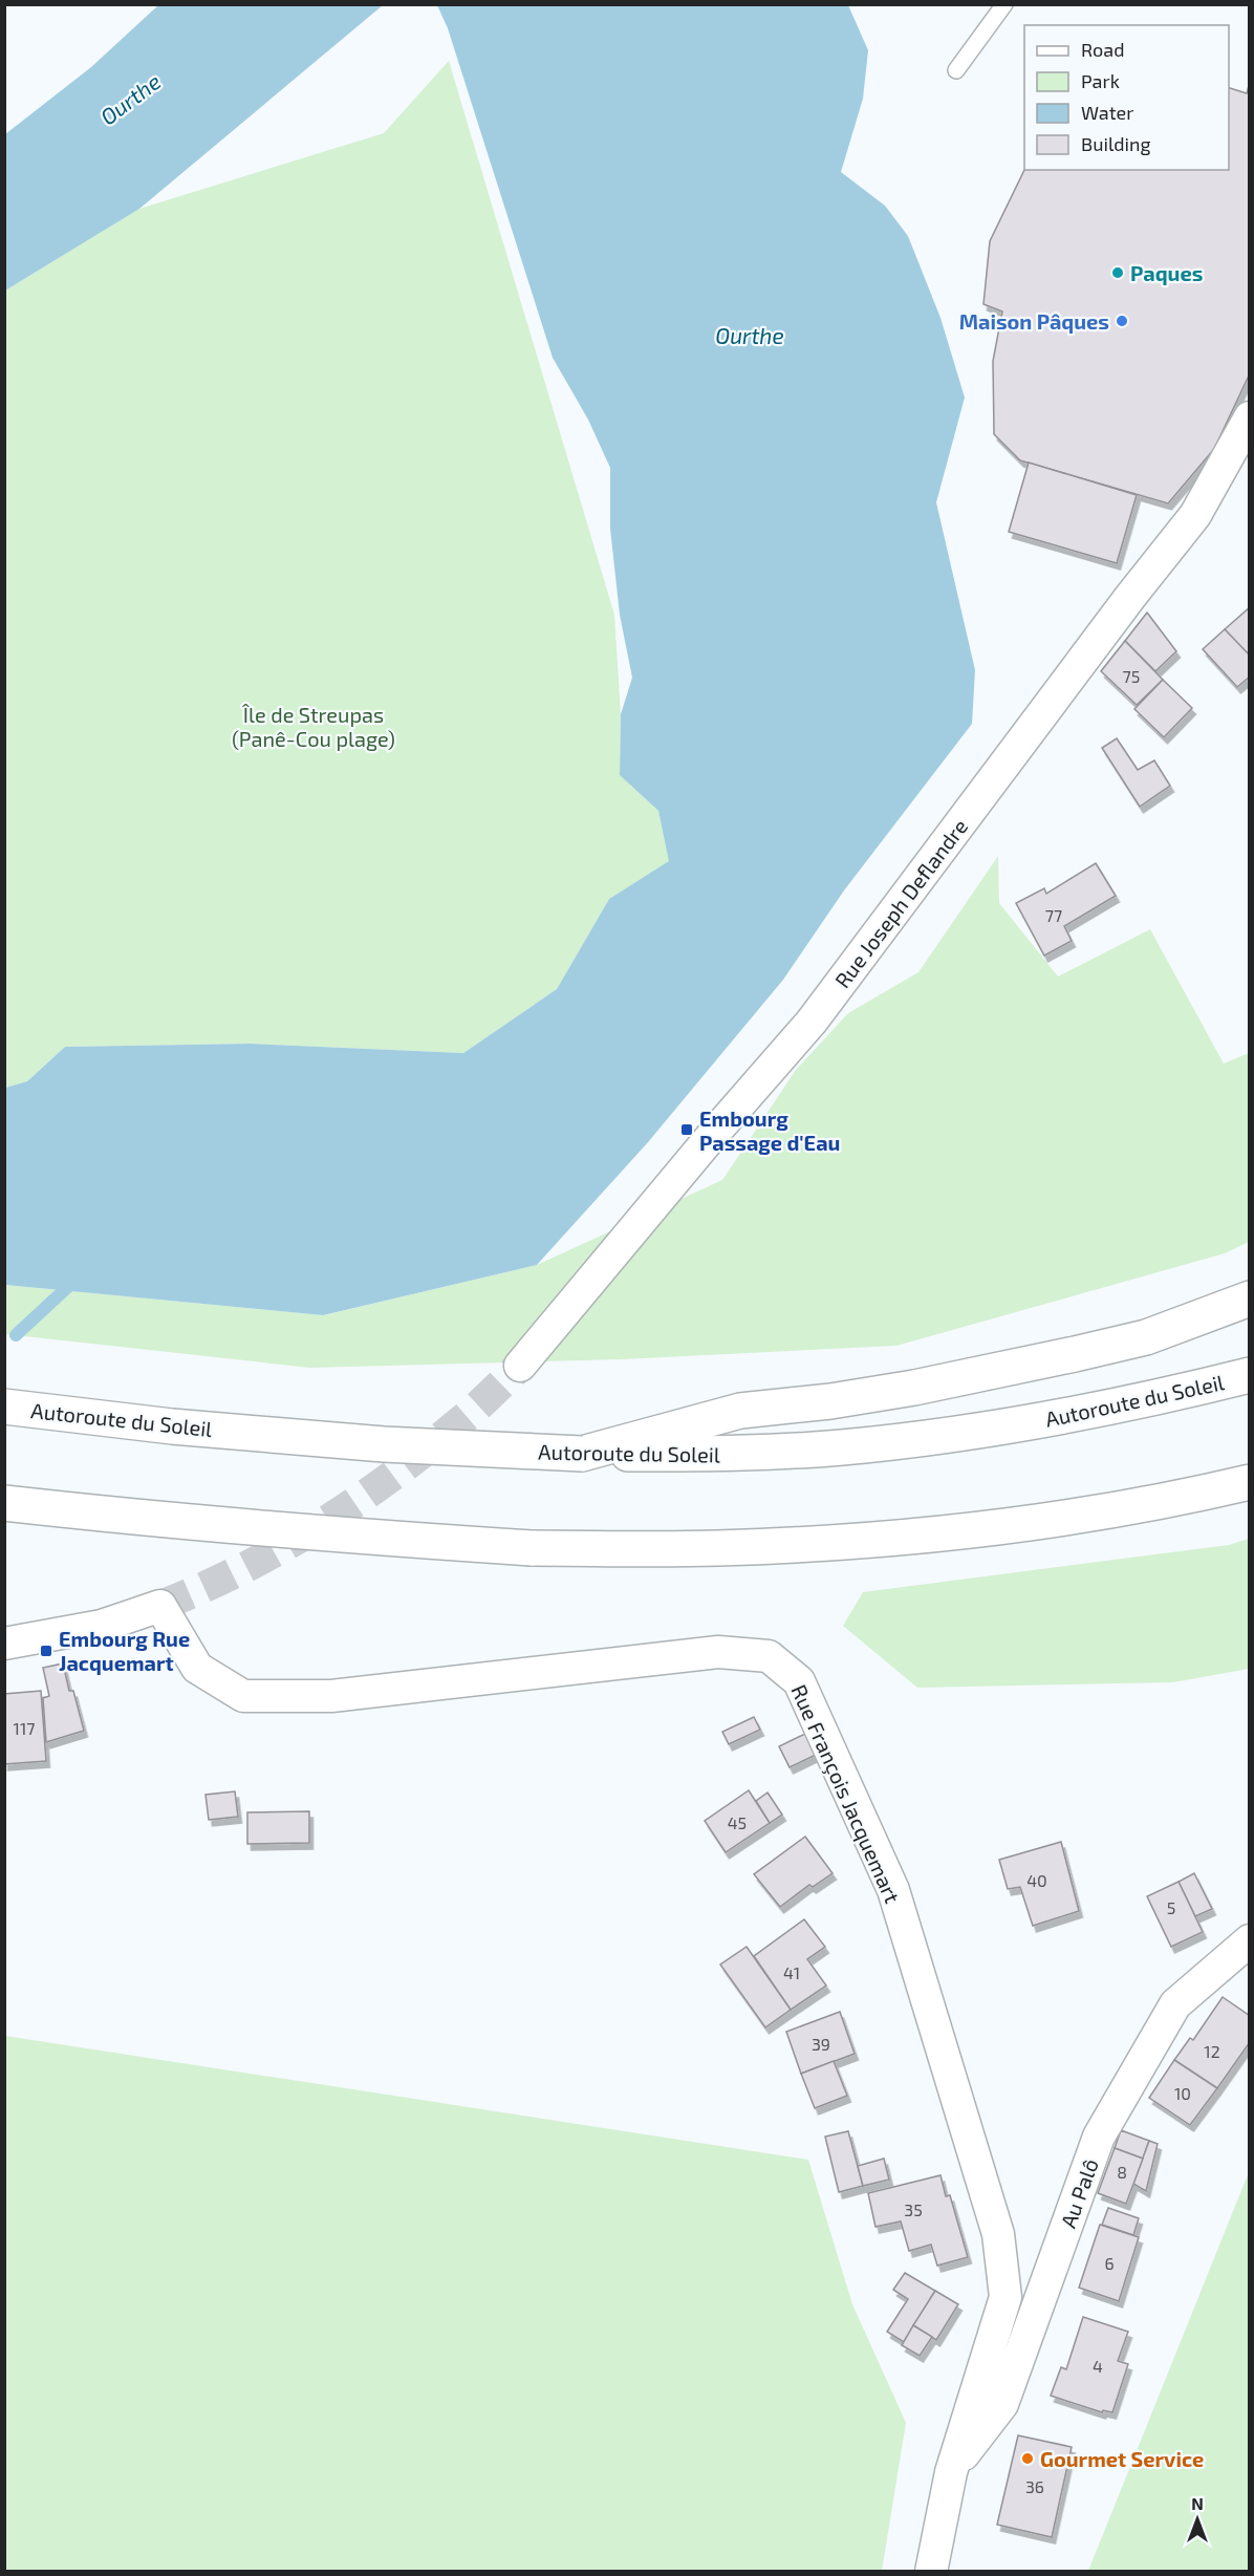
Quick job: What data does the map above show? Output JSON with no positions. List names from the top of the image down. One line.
{"streets":{"highway":["Autoroute du Soleil"],"street":["Rue Joseph Deflandre","Rue François Jacquemart","Au Palô"]},"crossings":[["Rue François Jacquemart","Au Palô"]],"water":["Ourthe"],"parks":["Île de Streupas (Panê-Cou plage)"],"places":{"other":["Paques","Maison Pâques","Gourmet Service"],"transit":["Embourg Passage d'Eau","Embourg Rue Jacquemart"]},"house_numbers":["75","77","117","45","40","5","41","39","12","10","8","35","6","4","36"],"legend":["Road","Park","Water","Building"],"north":"top"}
